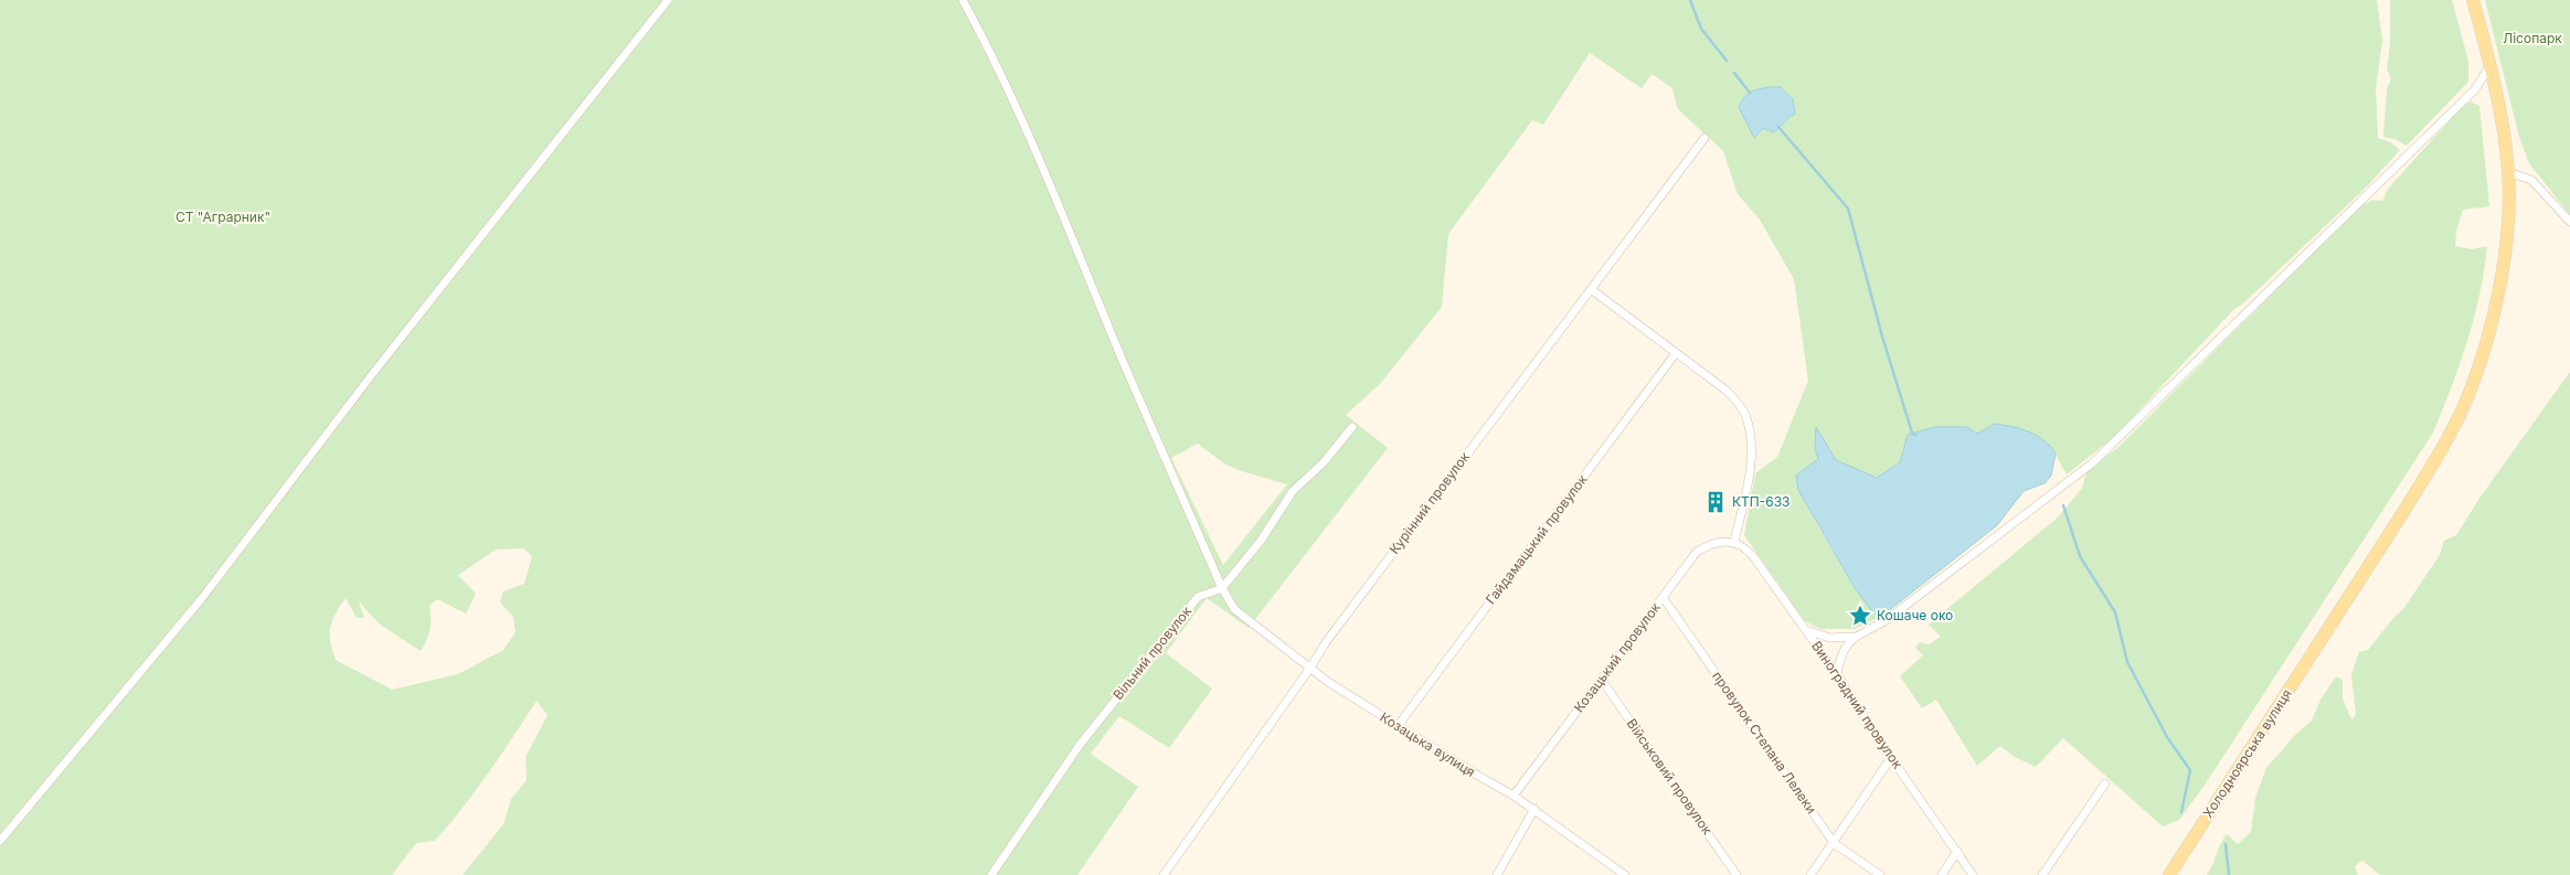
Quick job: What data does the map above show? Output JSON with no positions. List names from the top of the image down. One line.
{"streets":{"main road":["Холодноярська вулиця"],"street":["Курінний провулок","Гайдамацький провулок","Вільний провулок","Козацький провулок","Виноградний провулок","провулок Степана Лелеки","Козацька вулиця","Військовий провулок"]},"crossings":[["Курінний провулок","Козацька вулиця"],["Гайдамацький провулок","Козацька вулиця"],["Вільний провулок","Козацька вулиця"],["Козацький провулок","Виноградний провулок"],["Козацький провулок","провулок Степана Лелеки"],["Козацький провулок","Козацька вулиця"],["Козацький провулок","Військовий провулок"]],"parks":["Лісопарк","СТ \"Аграрник\""],"places":{"building":["КТП-633"],"place":["Кошаче око"]}}
